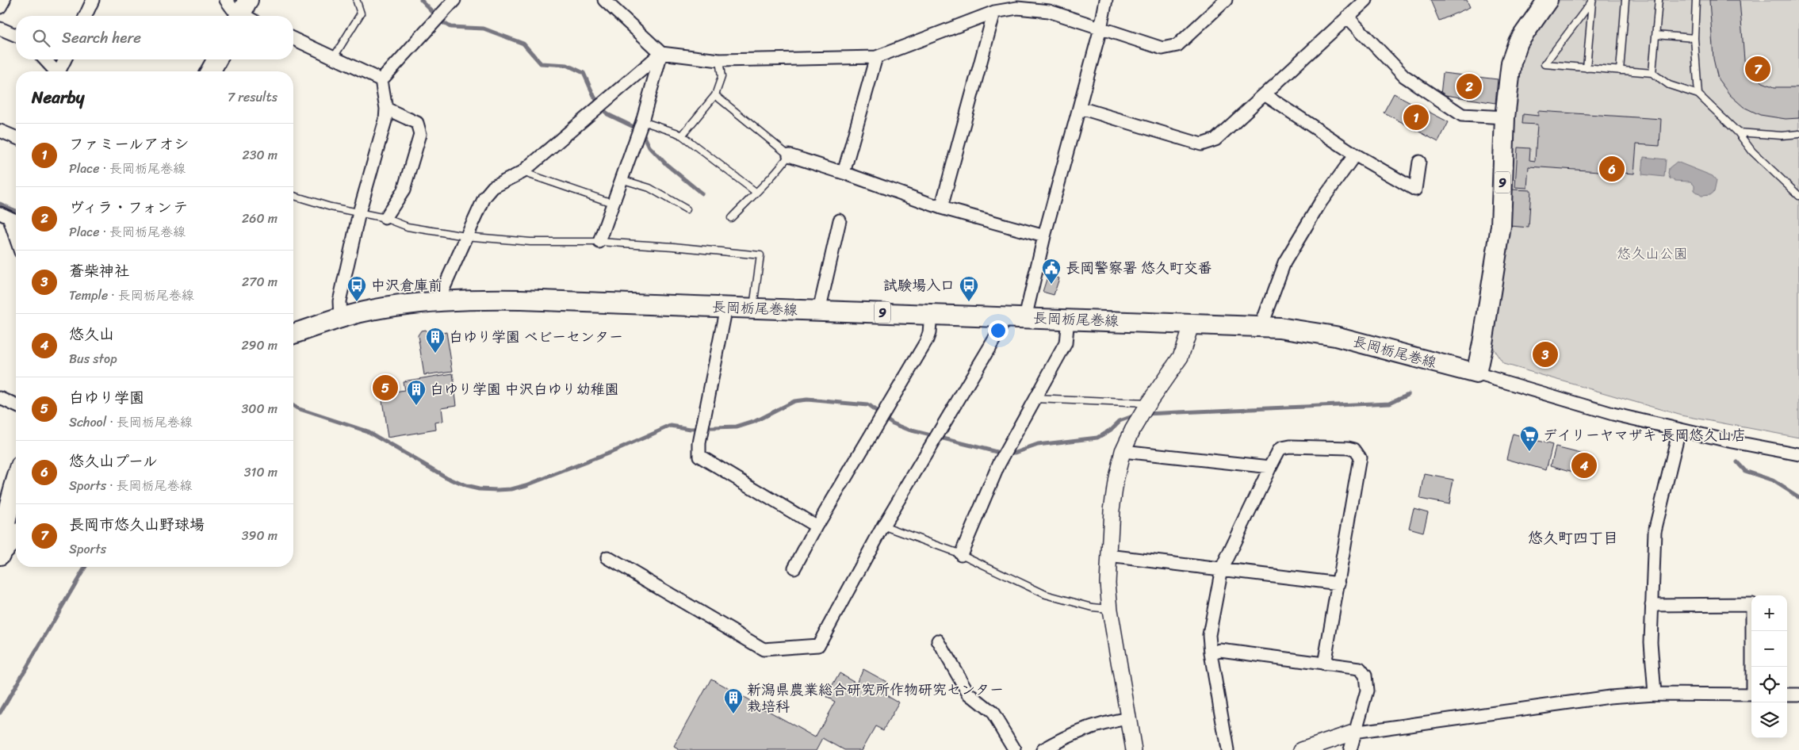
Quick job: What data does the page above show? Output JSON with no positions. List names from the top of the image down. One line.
{"streets":{"main road":["9","長岡栃尾巻線"]},"crossings":[["9","長岡栃尾巻線"]],"districts":["悠久町四丁目"],"parks":["悠久山公園"],"places":{"public building":["長岡警察署 悠久町交番"],"bus stop":["中沢倉庫前","試験場入口"],"building":["白ゆり学園 ベビーセンター","白ゆり学園 中沢白ゆり幼稚園","新潟県農業総合研究所作物研究センター 栽培科"],"supermarket":["デイリーヤマザキ 長岡悠久山店"]},"page":{"search":"Search here","pins":["7","2","1","6","3","5","4"],"heading":["Nearby","7 results"],"list":[{"mark":"1","name":"ファミールアオシ","note":"Place · 長岡栃尾巻線","value":"230 m"},{"mark":"2","name":"ヴィラ・フォンテ","note":"Place · 長岡栃尾巻線","value":"260 m"},{"mark":"3","name":"蒼柴神社","note":"Temple · 長岡栃尾巻線","value":"270 m"},{"mark":"4","name":"悠久山","note":"Bus stop","value":"290 m"},{"mark":"5","name":"白ゆり学園","note":"School · 長岡栃尾巻線","value":"300 m"},{"mark":"6","name":"悠久山プール","note":"Sports · 長岡栃尾巻線","value":"310 m"},{"mark":"7","name":"長岡市悠久山野球場","note":"Sports","value":"390 m"}],"map_buttons":["+","−"]}}
